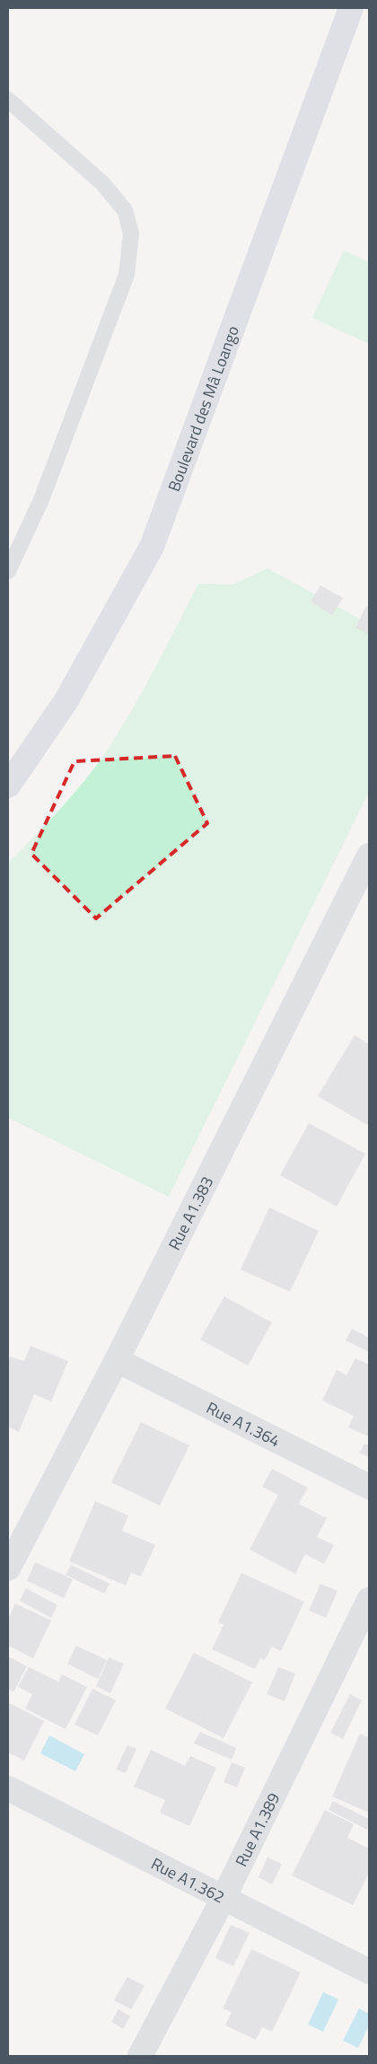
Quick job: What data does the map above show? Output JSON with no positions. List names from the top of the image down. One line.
{"streets":{"street":["Boulevard des Mâ Loango","Rue A1.383","Rue A1.364","Rue A1.389","Rue A1.362"]},"crossings":[["Rue A1.383","Rue A1.364"],["Rue A1.389","Rue A1.362"]]}
